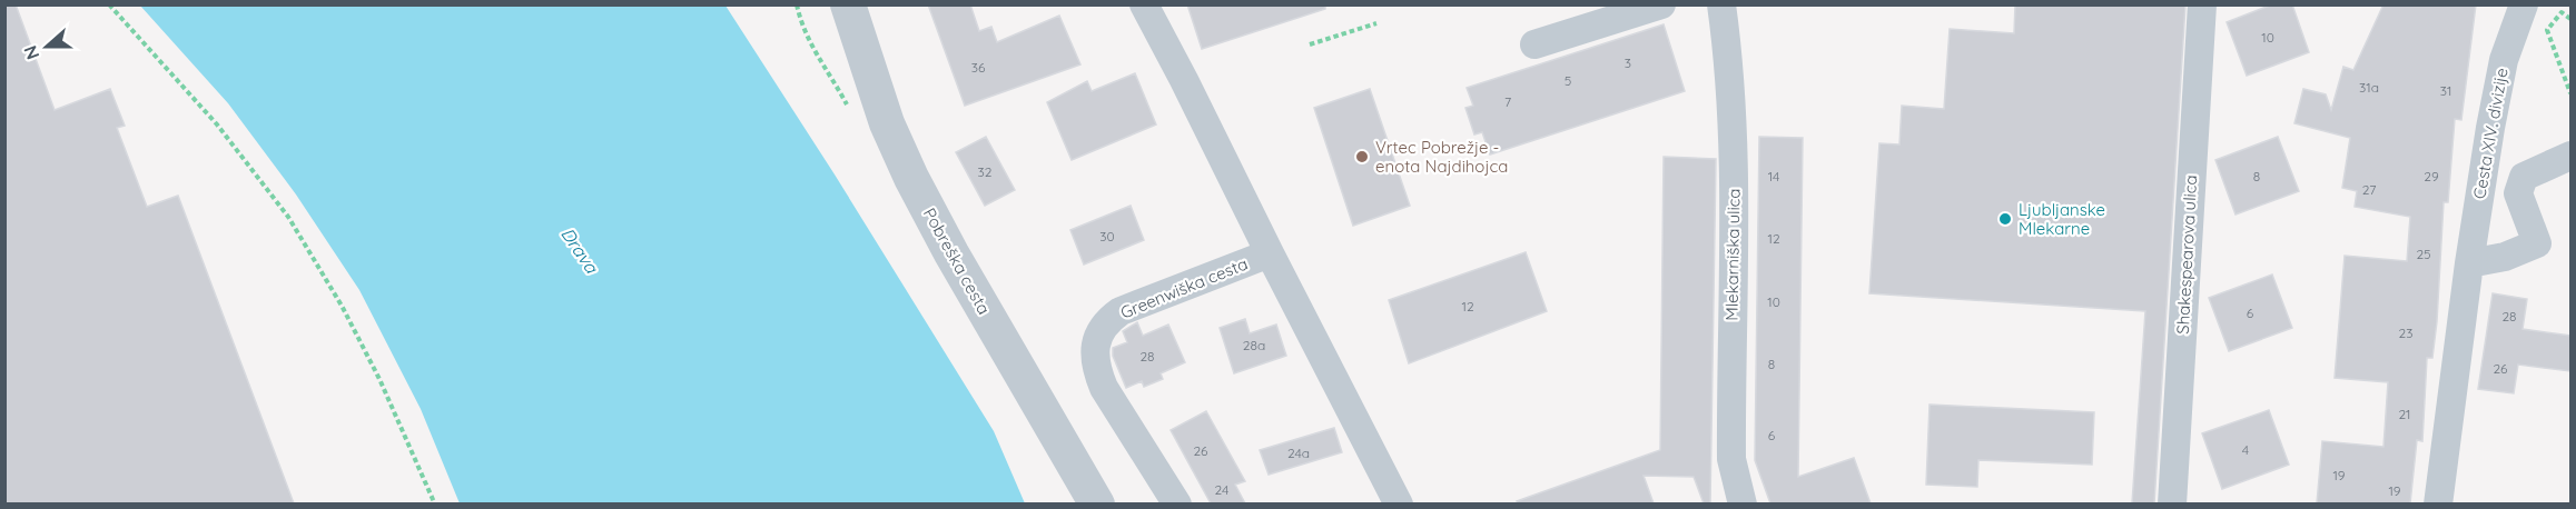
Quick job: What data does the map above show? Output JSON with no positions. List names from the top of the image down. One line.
{"streets":{"street":["Cesta XIV. divizije","Mlekarniška ulica","Shakespearova ulica","Pobreška cesta","Greenwiška cesta"]},"water":["Drava"],"places":["Vrtec Pobrežje - enota Najdihojca","Ljubljanske Mlekarne"],"house_numbers":["10","3","36","5","31a","31","7","32","14","8","29","27","30","12","25","10","12","6","28","23","28a","28","8","26","21","6","4","26","24a","19","24","19"],"north":"left"}
